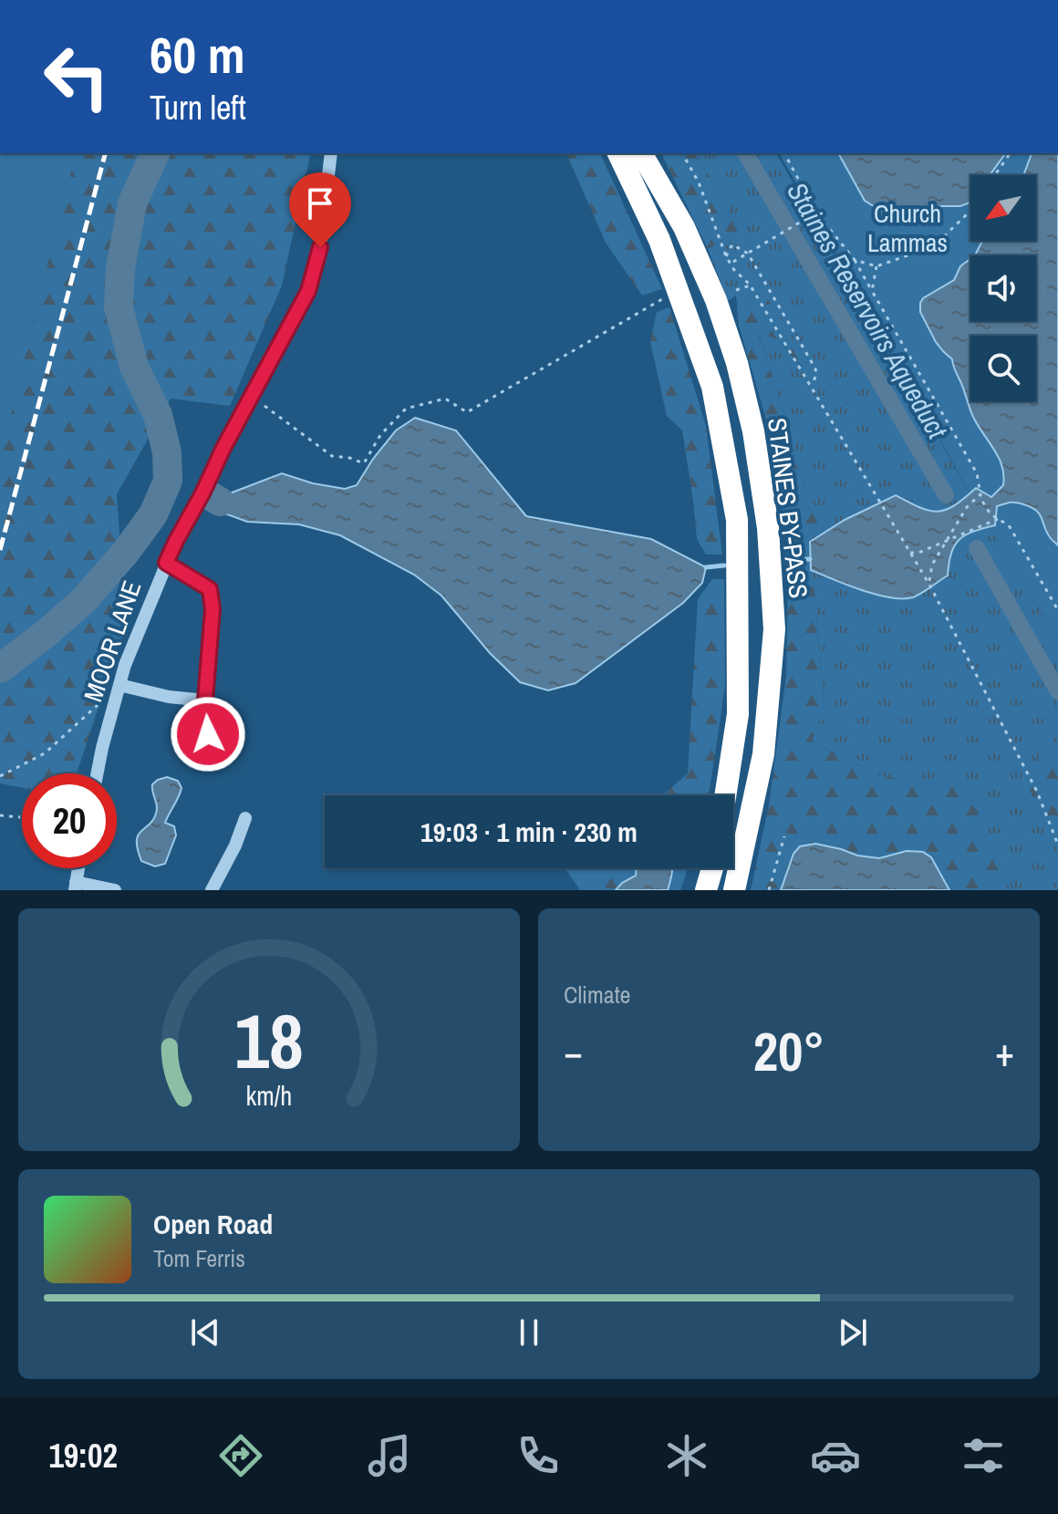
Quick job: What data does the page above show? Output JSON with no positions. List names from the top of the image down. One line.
{"streets":{"highway":["STAINES BY-PASS"],"street":["MOOR LANE"]},"water":["Staines Reservoirs Aqueduct"],"parks":["Church Lammas"],"north":"bottom left","page":{"turn":["60 m","Turn left"],"limit":"20","trip":"19:03 · 1 min · 230 m","tile":"Climate","heat":["−","20°","+"],"song":["Open Road","Tom Ferris"],"tabs":"19:02","gauge":["18","km/h"]}}
